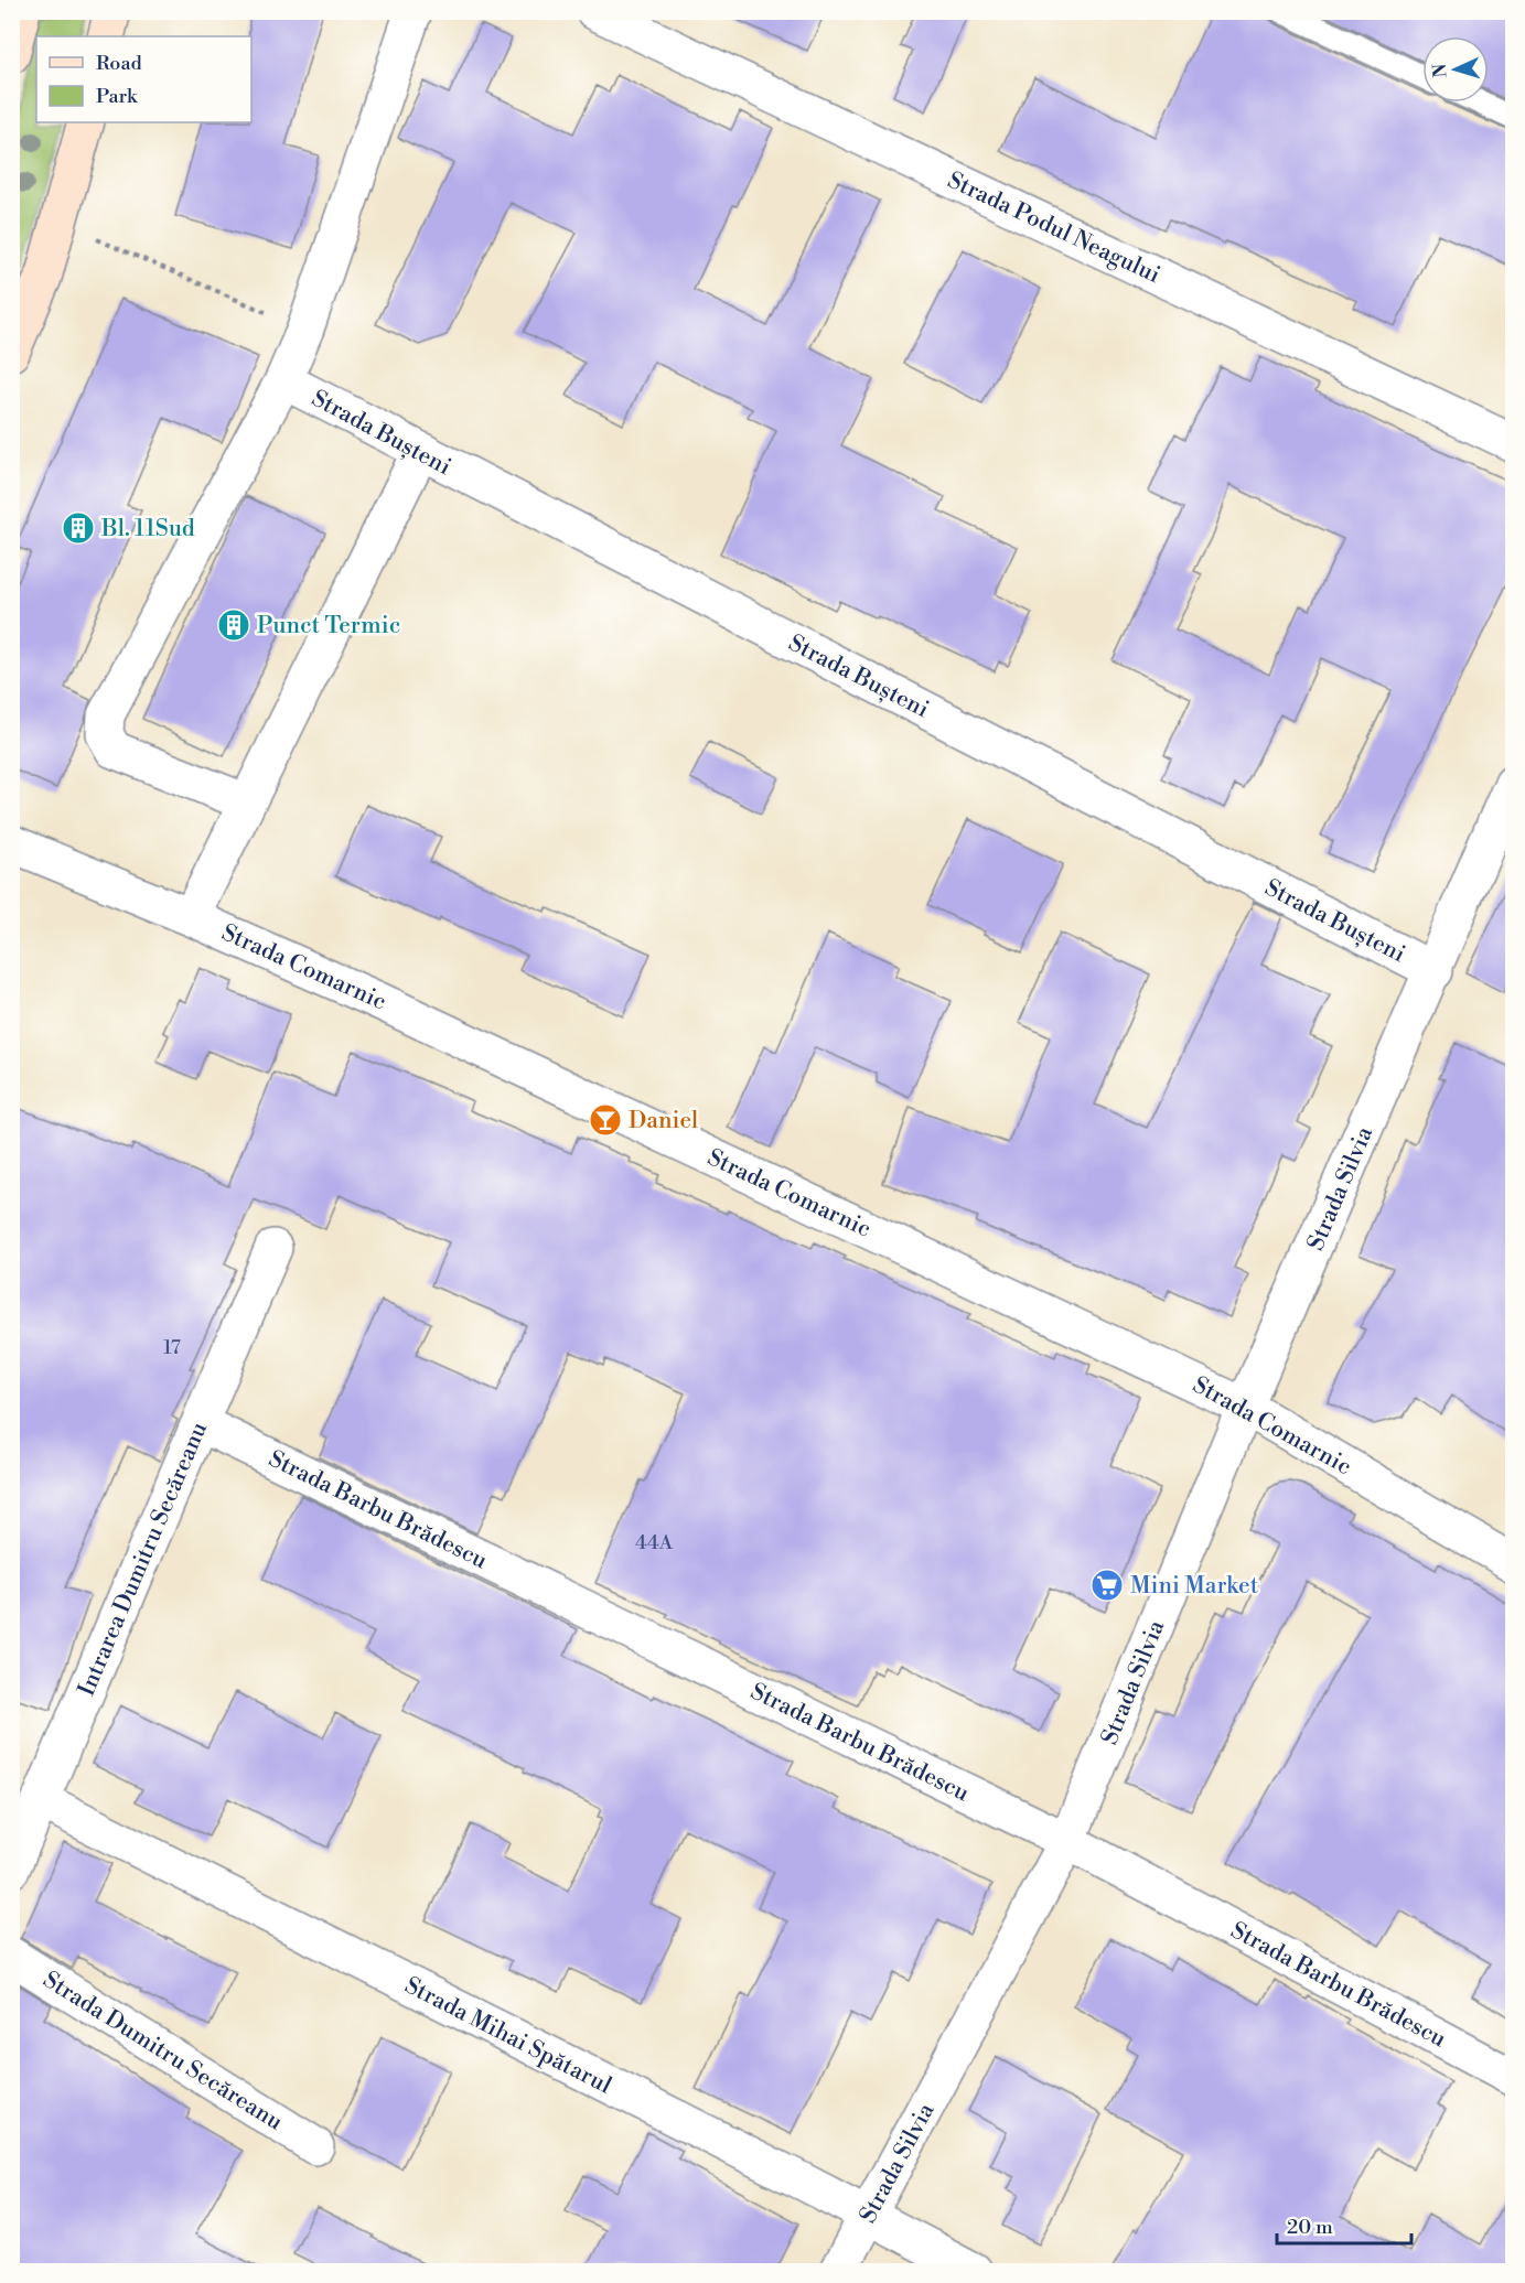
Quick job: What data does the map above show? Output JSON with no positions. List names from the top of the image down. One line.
{"streets":{"street":["Strada Podul Neagului","Strada Bușteni","Strada Comarnic","Strada Silvia","Strada Barbu Brădescu","Intrarea Dumitru Secăreanu","Strada Mihai Spătarul","Strada Dumitru Secăreanu"]},"crossings":[["Strada Bușteni","Strada Silvia"],["Strada Comarnic","Strada Silvia"],["Strada Silvia","Strada Barbu Brădescu"],["Strada Silvia","Strada Mihai Spătarul"],["Strada Barbu Brădescu","Intrarea Dumitru Secăreanu"],["Intrarea Dumitru Secăreanu","Strada Mihai Spătarul"]],"places":{"building":["Bl. 11Sud","Punct Termic"],"bar":["Daniel"],"supermarket":["Mini Market"]},"house_numbers":["17","44A"],"legend":["Road","Park"],"scale_bar":"20 m","north":"left"}
